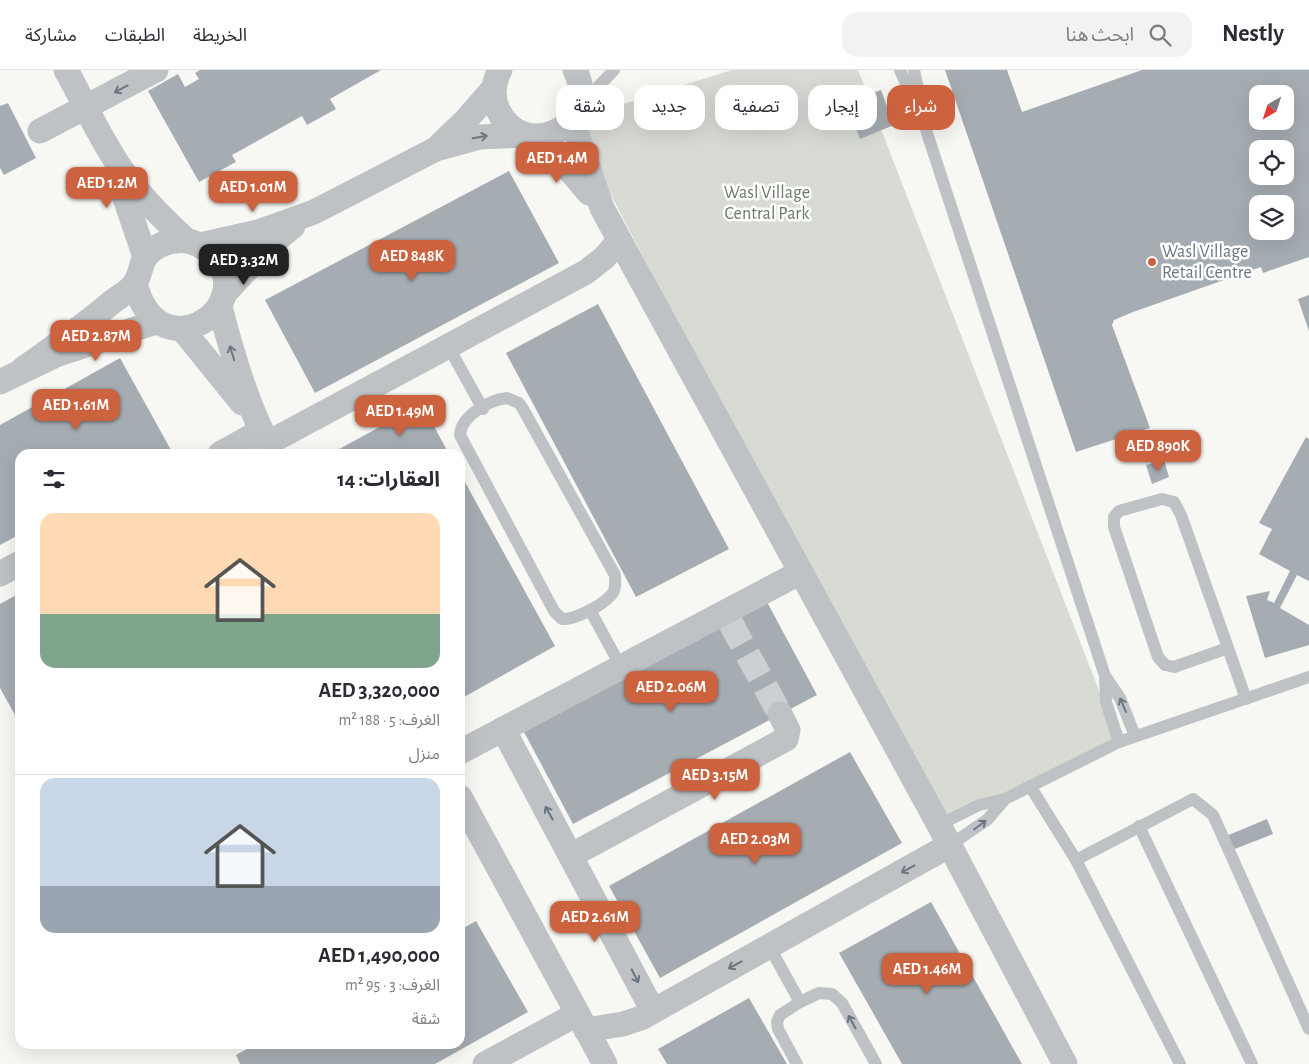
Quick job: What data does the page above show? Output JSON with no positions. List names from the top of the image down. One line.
{"parks":["Wasl Village Central Park"],"places":["Wasl Village Retail Centre"],"north":"bottom left","page":{"header":"Nestly","search":"ابحث هنا","nav":["الخريطة","الطبقات","مشاركة"],"chip":["شراء","إيجار","تصفية","جديد","شقة"],"price":["AED 1.4M","AED 1.2M","AED 1.01M","AED 848K","AED 3.32M","AED 2.87M","AED 1.61M","AED 1.49M","AED 890K","AED 2.06M","AED 3.15M","AED 2.03M","AED 2.61M","AED 1.46M"],"heading":"العقارات: 14","list":[{"name":"AED 3,320,000","note":"الغرف: 5 · 188 m² · منزل"},{"name":"AED 1,490,000","note":"الغرف: 3 · 95 m² · شقة"}]}}
